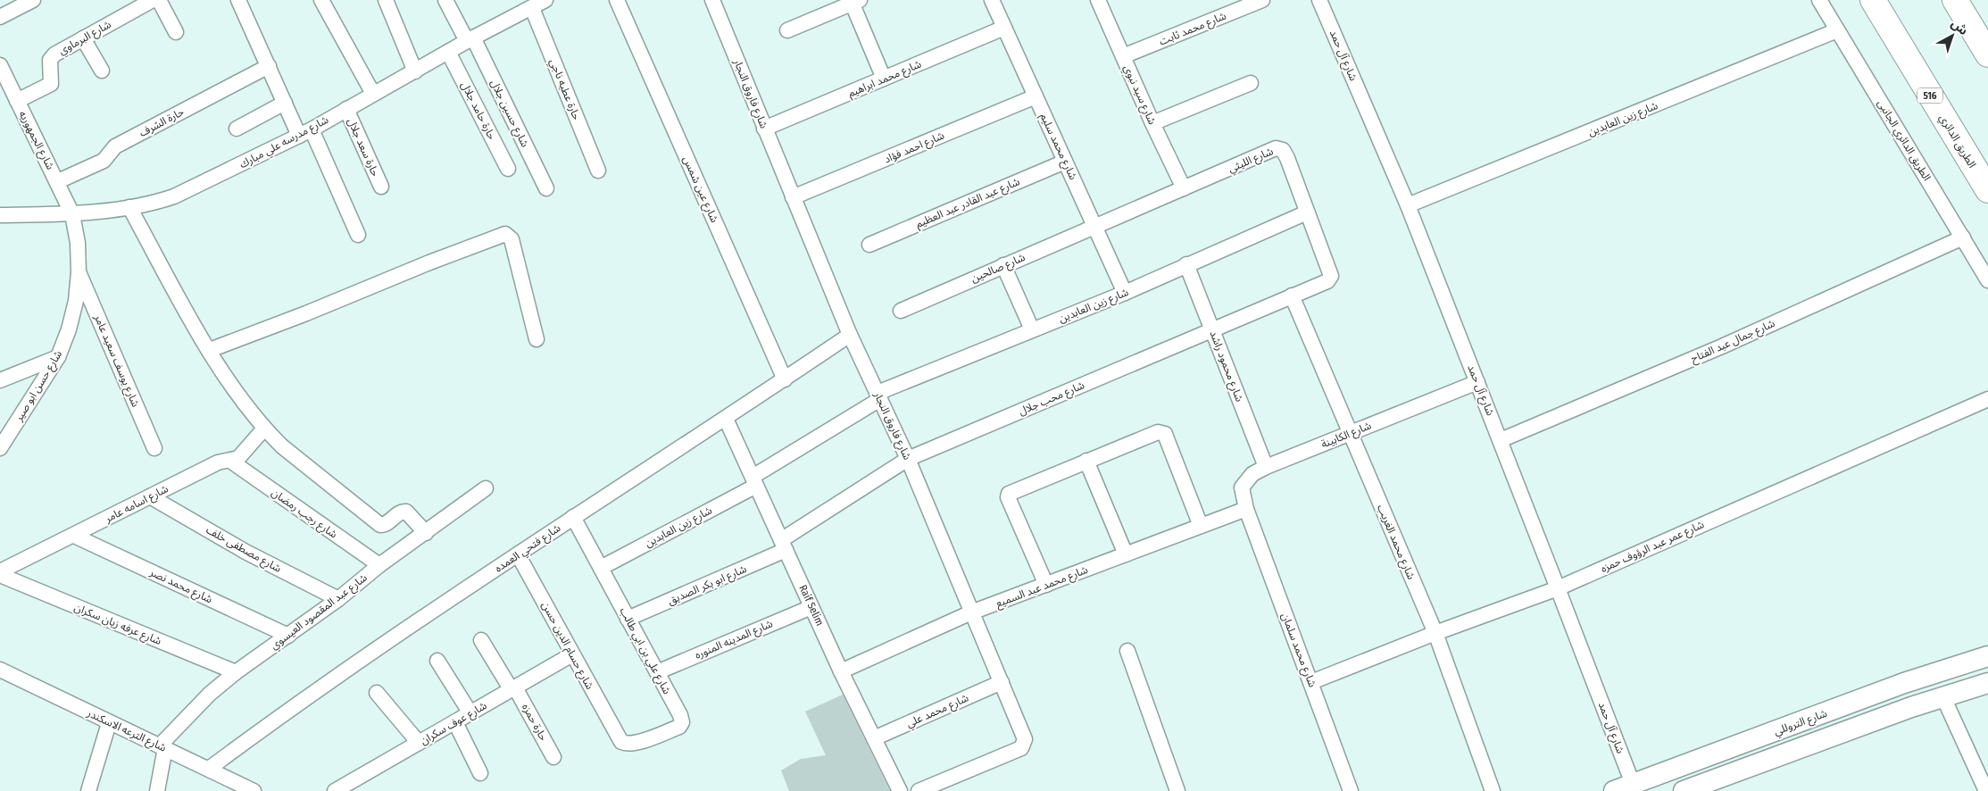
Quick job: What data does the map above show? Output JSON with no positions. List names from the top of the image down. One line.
{"streets":{"highway":["516","الطريق الدائري"],"street":["شارع محمد ثابت","شارع البرماوي","شارع آل حمد","شارع محمد ابراهيم","حارة عطيه ناجي","شارع فاروق النجار","شارع سيد نبوي","حارة حامد جلال","شارع حسين جلال","شارع زين العابدين","حارة الشرف","شارع الجمهوريه","الطريق الدائري الجانبى","شارع مدرسه علي مبارك","شارع محمد سليم","حارة سعد جلال","شارع احمد فؤاد","شارع الليثي","شارع عين شمس","شارع عبد القادر عبد العظيم","شارع صالحين","شارع جمال عبد الفتاح","شارع يوسف سعيد عامر","شارع محمود راشد","شارع حسن ابو صير","شارع محب جلال","شارع الكابينة","شارع اسامه عامر","شارع رجب رمضان","شارع محمد الغريب","شارع عمر عبد الرؤوف حمزه","شارع فتحي العمده","شارع مصطفى خلف","شارع ابو بكر الصديق","شارع محمد نصر","شارع محمد عبد السميع","Raif Selim","شارع عبد المقصود العيسوي","شارع عرفه زيان سكران","شارع المدينه المنوره","شارع حسام الدين حسن","شارع محمد سلمان","شارع علي بن ابي طالب","شارع محمد علي","حارة حمزه","شارع التروللي","شارع عوف سكران","شارع الترعه الاسكندر"]},"crossings":[["شارع محمد ثابت","شارع سيد نبوي"],["شارع البرماوي","شارع الجمهوريه"],["شارع آل حمد","شارع زين العابدين"],["شارع آل حمد","شارع جمال عبد الفتاح"],["شارع آل حمد","شارع الكابينة"],["شارع آل حمد","شارع عمر عبد الرؤوف حمزه"],["شارع آل حمد","شارع التروللي"],["شارع محمد ابراهيم","شارع فاروق النجار"],["شارع محمد ابراهيم","شارع محمد سليم"],["حارة عطيه ناجي","شارع مدرسه علي مبارك"],["شارع فاروق النجار","شارع زين العابدين"],["شارع فاروق النجار","شارع احمد فؤاد"],["شارع فاروق النجار","شارع محب جلال"],["شارع فاروق النجار","شارع فتحي العمده"],["شارع فاروق النجار","شارع محمد عبد السميع"],["شارع فاروق النجار","شارع محمد علي"],["شارع سيد نبوي","شارع الليثي"],["حارة حامد جلال","شارع مدرسه علي مبارك"],["شارع حسين جلال","شارع مدرسه علي مبارك"],["شارع زين العابدين","الطريق الدائري الجانبى"],["شارع زين العابدين","شارع محمد سليم"],["شارع زين العابدين","شارع الليثي"],["شارع زين العابدين","شارع محمود راشد"],["شارع زين العابدين","Raif Selim"],["شارع زين العابدين","شارع علي بن ابي طالب"],["حارة الشرف","شارع الجمهوريه"],["شارع الجمهوريه","شارع مدرسه علي مبارك"],["شارع الجمهوريه","شارع حسن ابو صير"],["الطريق الدائري الجانبى","شارع جمال عبد الفتاح"],["شارع مدرسه علي مبارك","حارة سعد جلال"],["شارع مدرسه علي مبارك","شارع حسن ابو صير"],["شارع محمد سليم","شارع احمد فؤاد"],["شارع محمد سليم","شارع الليثي"],["شارع محمد سليم","شارع عبد القادر عبد العظيم"],["شارع محمد سليم","شارع صالحين"],["شارع الليثي","شارع صالحين"],["شارع الليثي","شارع محب جلال"],["شارع عين شمس","شارع فتحي العمده"],["شارع يوسف سعيد عامر","شارع حسن ابو صير"],["شارع محمود راشد","شارع محب جلال"],["شارع محمود راشد","شارع الكابينة"],["شارع محب جلال","شارع محمد الغريب"],["شارع محب جلال","شارع ابو بكر الصديق"],["شارع محب جلال","Raif Selim"],["شارع الكابينة","شارع محمد الغريب"],["شارع الكابينة","شارع محمد عبد السميع"],["شارع الكابينة","شارع محمد سلمان"],["شارع اسامه عامر","شارع رجب رمضان"],["شارع اسامه عامر","شارع مصطفى خلف"],["شارع اسامه عامر","شارع محمد نصر"],["شارع رجب رمضان","شارع عبد المقصود العيسوي"],["شارع محمد الغريب","شارع عمر عبد الرؤوف حمزه"],["شارع عمر عبد الرؤوف حمزه","شارع محمد سلمان"],["شارع فتحي العمده","Raif Selim"],["شارع فتحي العمده","شارع حسام الدين حسن"],["شارع فتحي العمده","شارع علي بن ابي طالب"],["شارع فتحي العمده","شارع الترعه الاسكندر"],["شارع مصطفى خلف","شارع عبد المقصود العيسوي"],["شارع ابو بكر الصديق","Raif Selim"],["شارع ابو بكر الصديق","شارع علي بن ابي طالب"],["شارع محمد نصر","شارع عبد المقصود العيسوي"],["شارع محمد عبد السميع","Raif Selim"],["شارع محمد عبد السميع","شارع محمد سلمان"],["Raif Selim","شارع المدينه المنوره"],["Raif Selim","شارع محمد علي"],["شارع عبد المقصود العيسوي","شارع عرفه زيان سكران"],["شارع عبد المقصود العيسوي","شارع الترعه الاسكندر"],["شارع المدينه المنوره","شارع علي بن ابي طالب"],["شارع حسام الدين حسن","شارع علي بن ابي طالب"],["شارع حسام الدين حسن","شارع عوف سكران"],["حارة حمزه","شارع عوف سكران"]],"north":"top right"}
